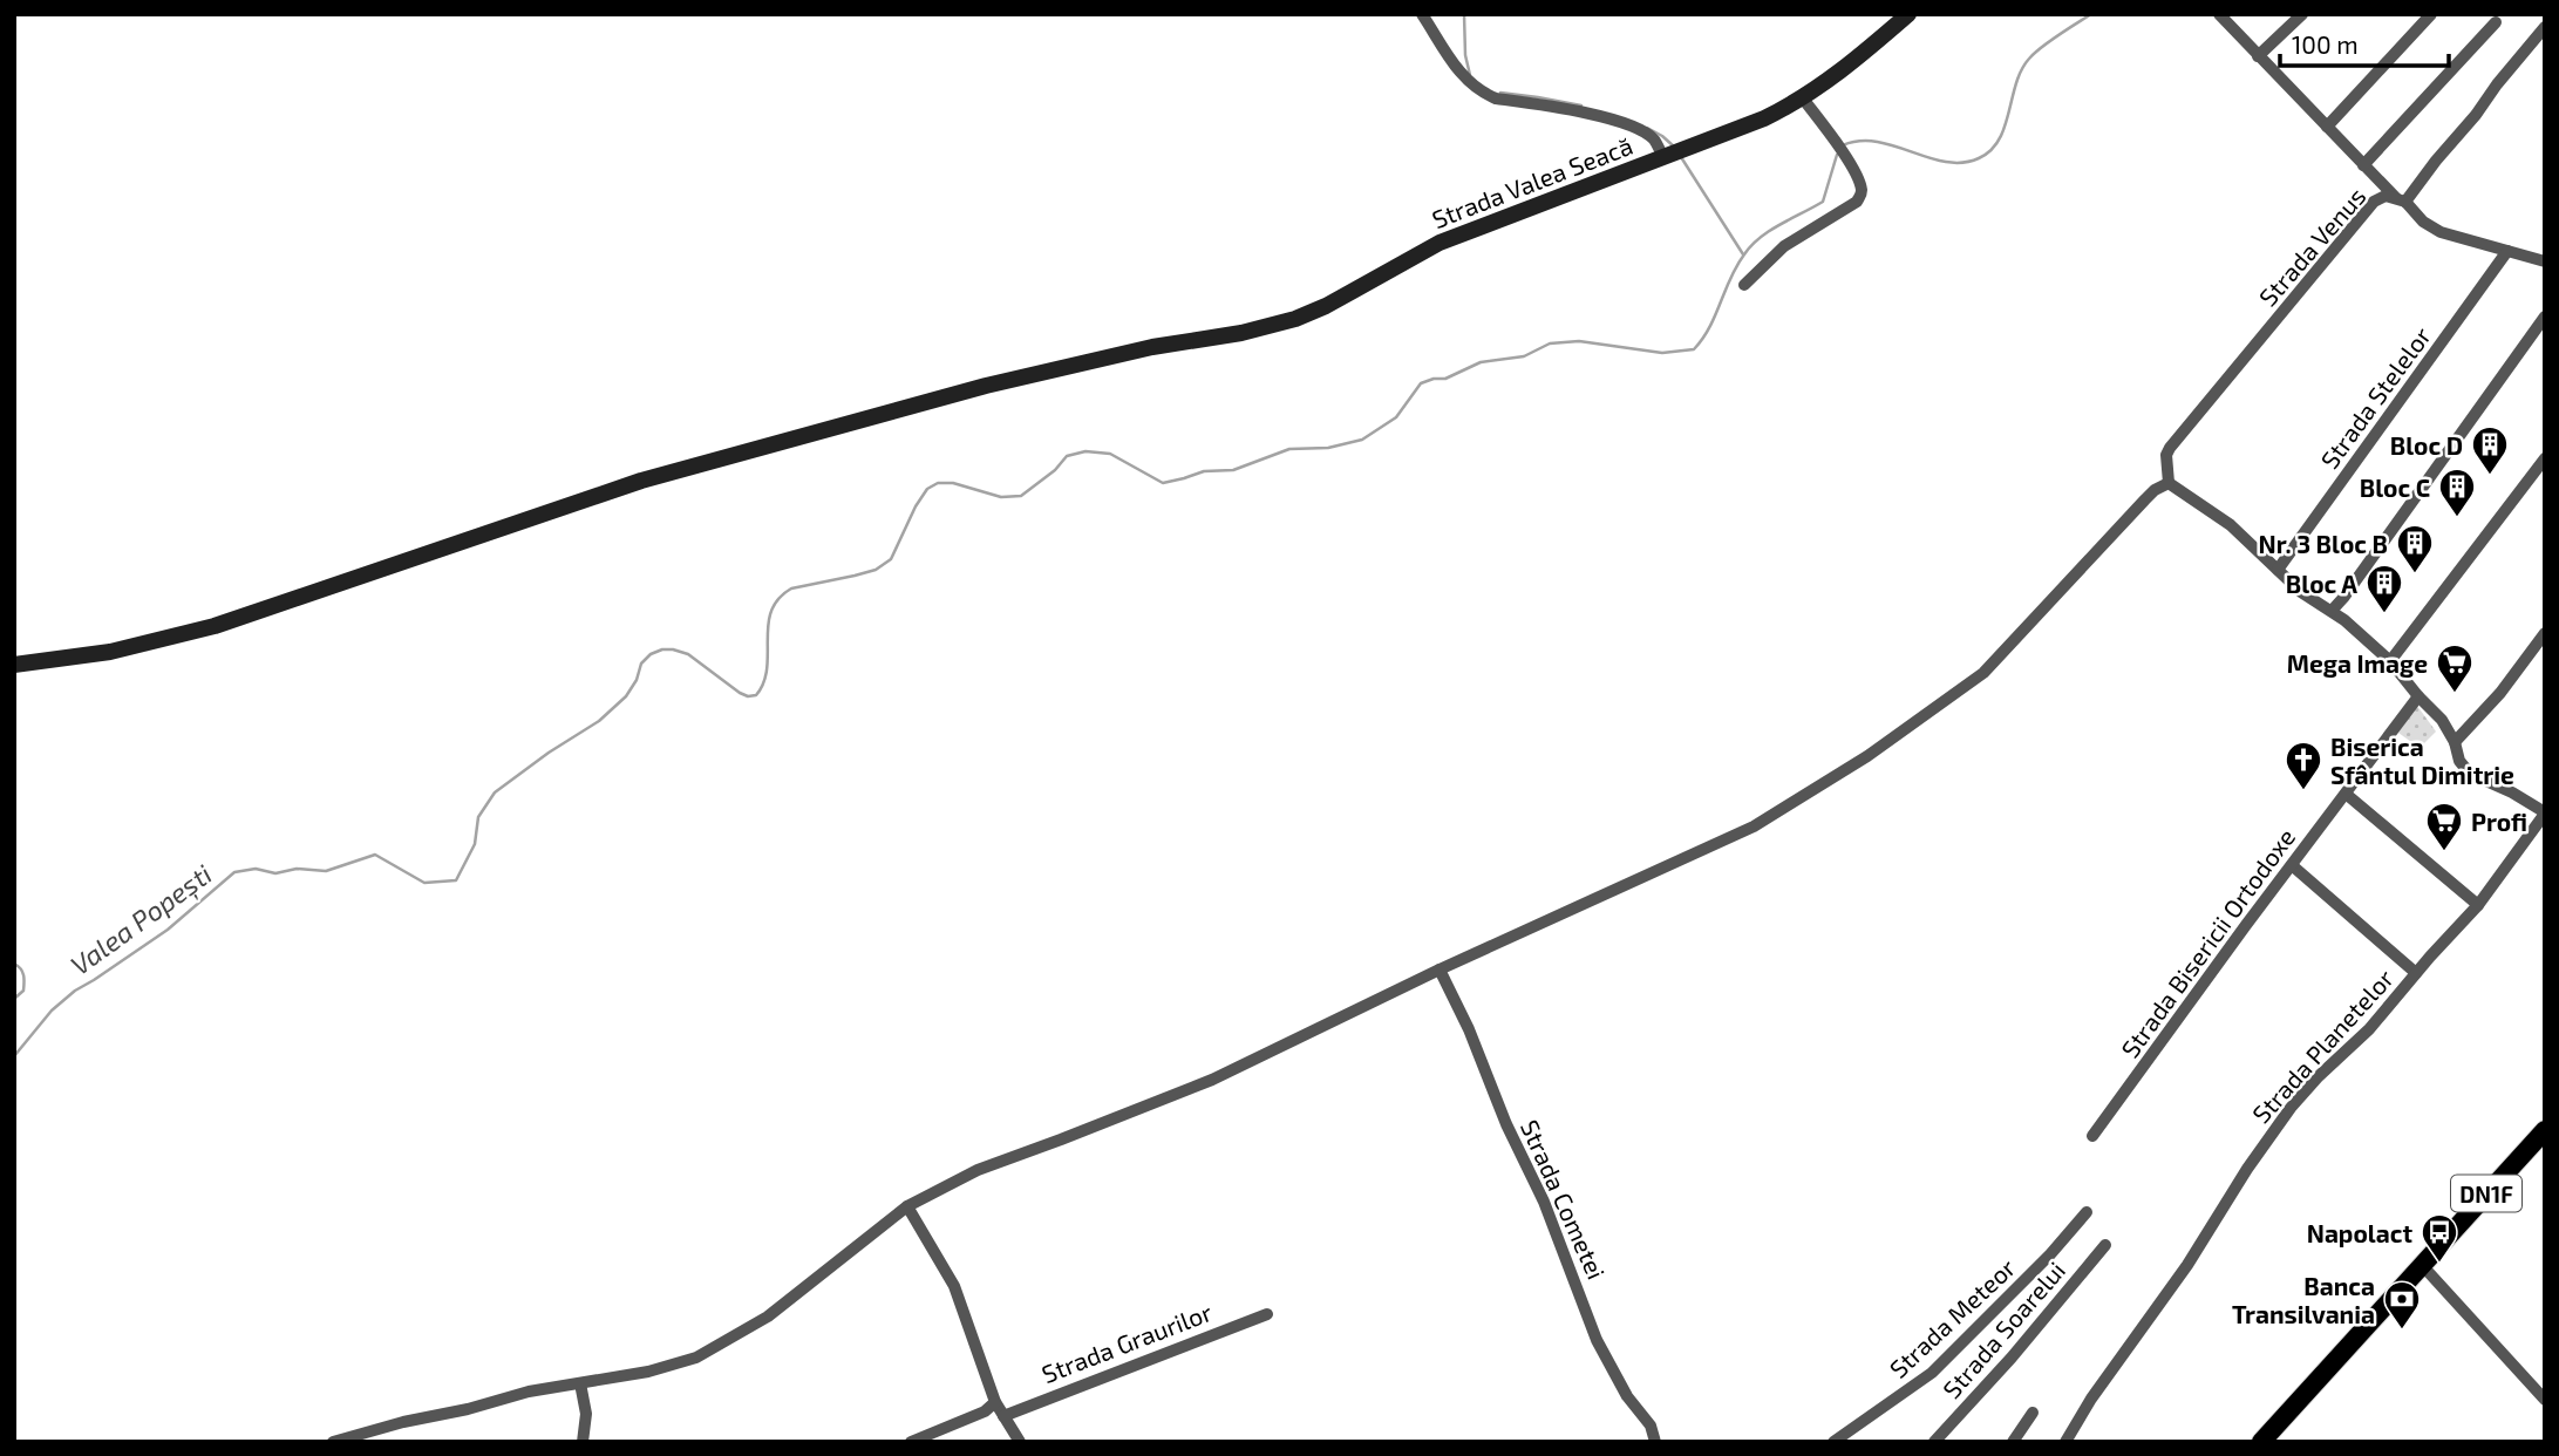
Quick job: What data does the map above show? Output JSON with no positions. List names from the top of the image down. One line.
{"streets":{"main road":["Strada Valea Seacă","DN1F"],"street":["Strada Venus","Strada Stelelor","Strada Bisericii Ortodoxe","Strada Planetelor","Strada Cometei","Strada Meteor","Strada Soarelui","Strada Graurilor"]},"water":["Valea Popești"],"places":{"building":["Bloc D","Bloc C","Nr. 3 Bloc B","Bloc A"],"supermarket":["Mega Image","Profi"],"church":["Biserica Sfântul Dimitrie"],"bus stop":["Napolact"],"bank":["Banca Transilvania"]},"scale_bar":"100 m"}
